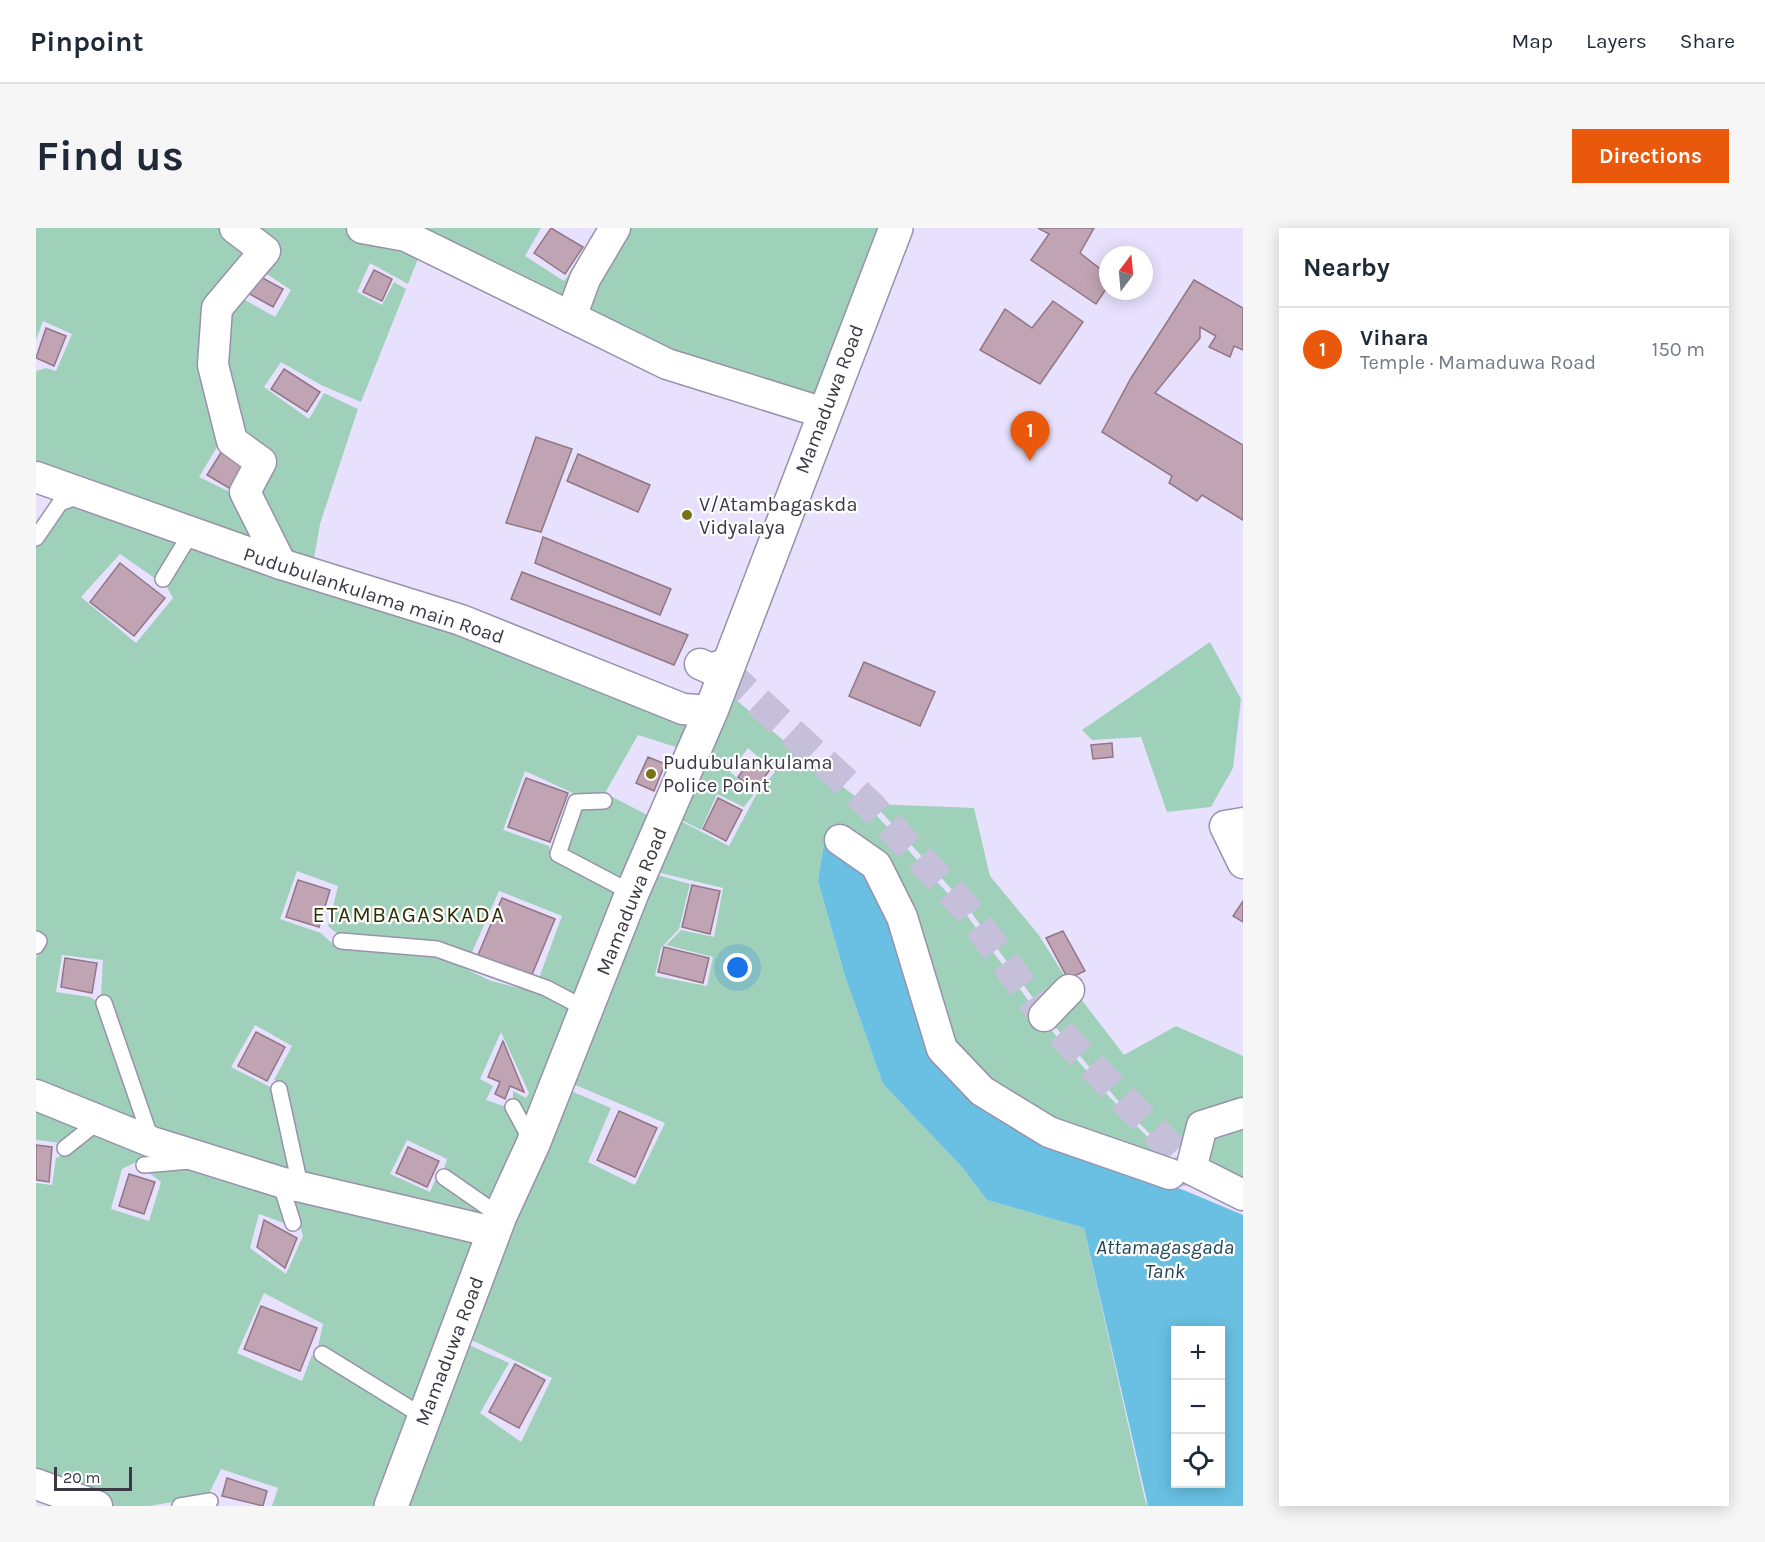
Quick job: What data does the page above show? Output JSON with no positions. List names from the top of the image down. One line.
{"streets":{"street":["Mamaduwa Road","Pudubulankulama main Road"]},"crossings":[["Mamaduwa Road","Pudubulankulama main Road"]],"districts":["ETAMBAGASKADA"],"water":["Attamagasgada Tank"],"places":["V/Atambagaskda Vidyalaya","Pudubulankulama Police Point"],"scale_bar":"20 m","north":"top","page":{"header":"Pinpoint","nav":["Map","Layers","Share"],"buttons":"Directions","title":"Find us","heading":"Nearby","list":[{"mark":"1","name":"Vihara","note":"Temple · Mamaduwa Road","value":"150 m"}],"pins":"1","map_buttons":["+","−"],"scale":"20 m"}}
